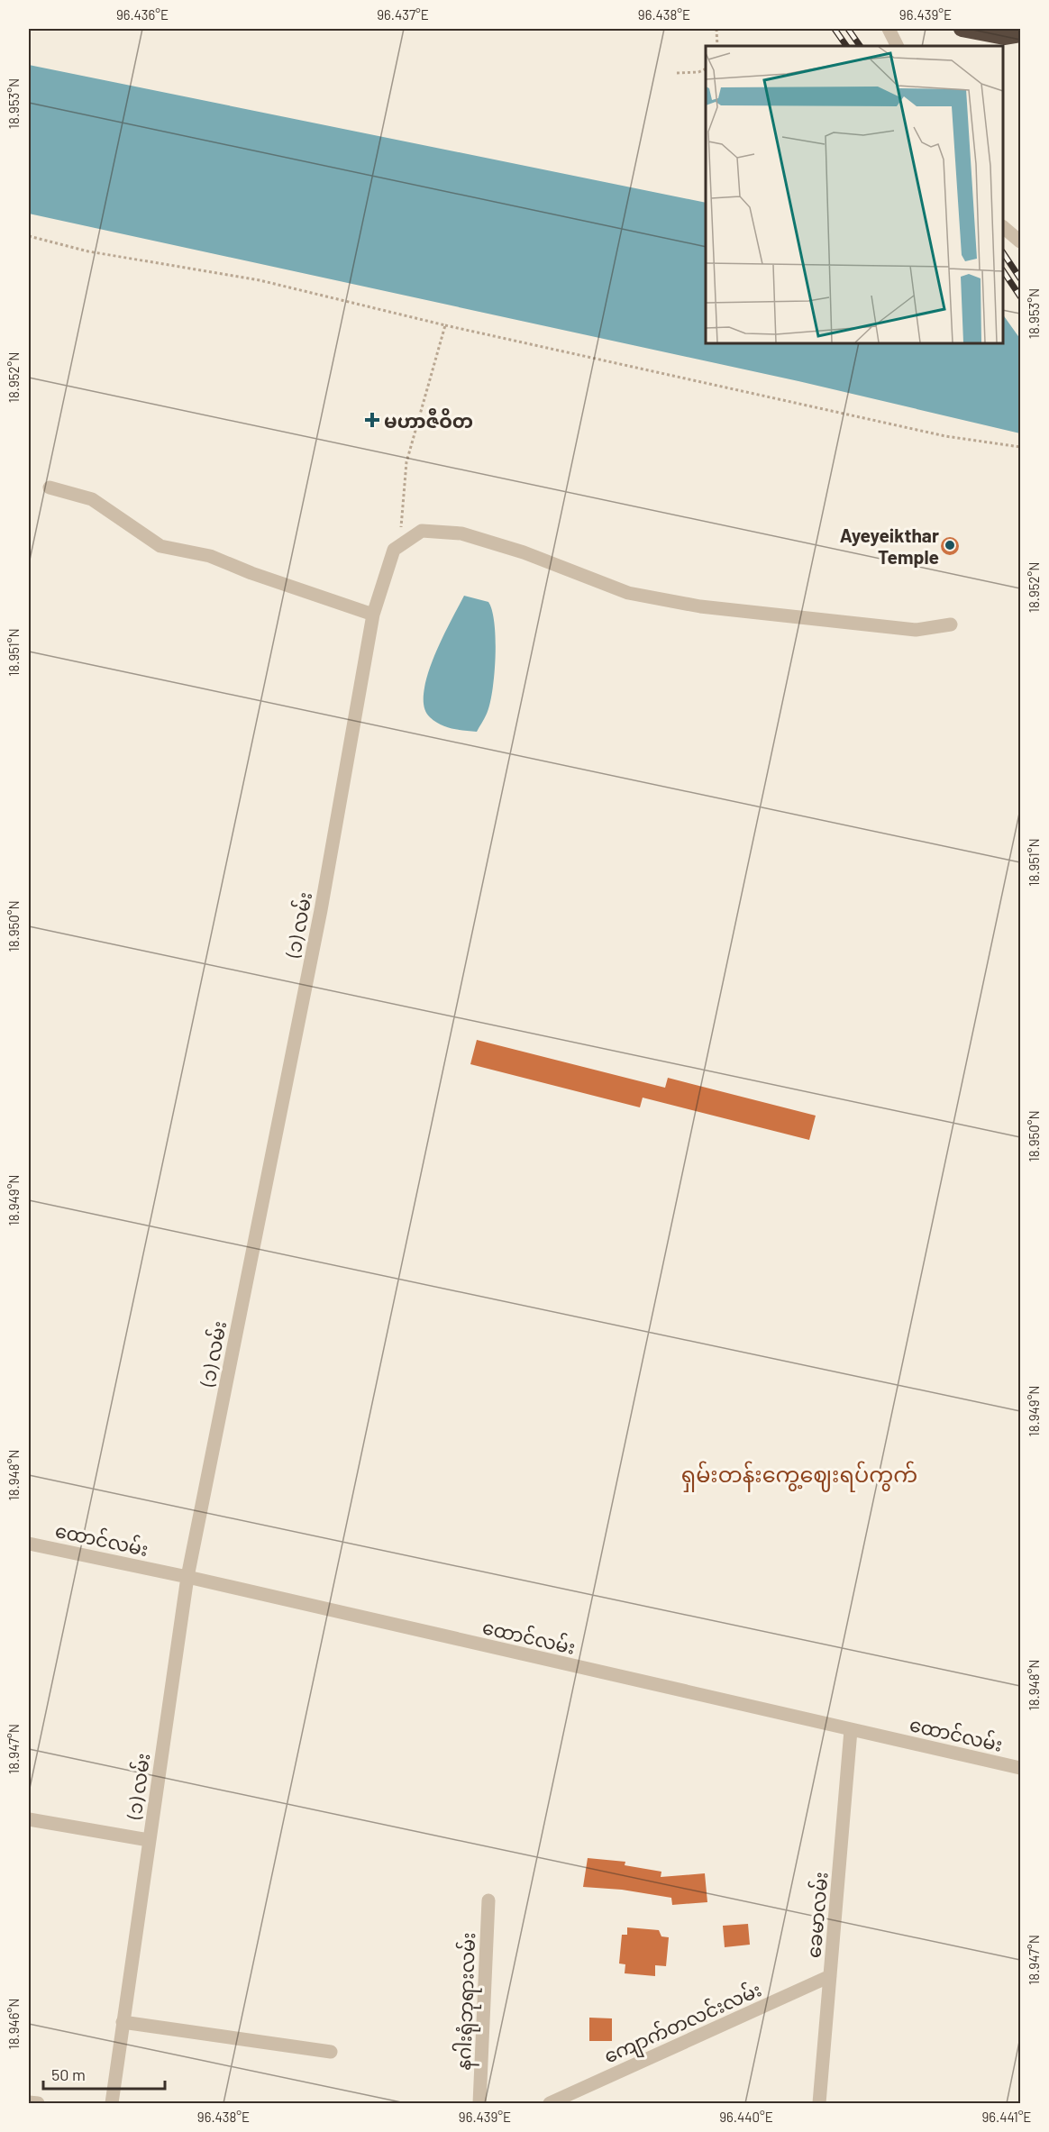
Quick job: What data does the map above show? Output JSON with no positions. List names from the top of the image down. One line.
{"streets":{"street":["(၁) လမ်း","ထောင်လမ်း","ခေမာလမ်း","နဂါးရုံဘုရားလမ်း","ကျောက်တလင်းလမ်း"]},"crossings":[["(၁) လမ်း","ထောင်လမ်း"],["ထောင်လမ်း","ခေမာလမ်း"],["ခေမာလမ်း","ကျောက်တလင်းလမ်း"]],"districts":["ရှမ်းတန်းကွေ့ဈေးရပ်ကွက်"],"places":{"health":["မဟာဇီဝိတ"],"other":["Ayeyeikthar Temple"]},"scale_bar":"50 m","coordinates":["96.436°E","96.437°E","96.438°E","96.439°E","18.953°N","18.952°N","18.951°N","18.950°N","18.949°N","18.948°N","18.947°N","18.946°N","96.440°E","96.441°E"]}
